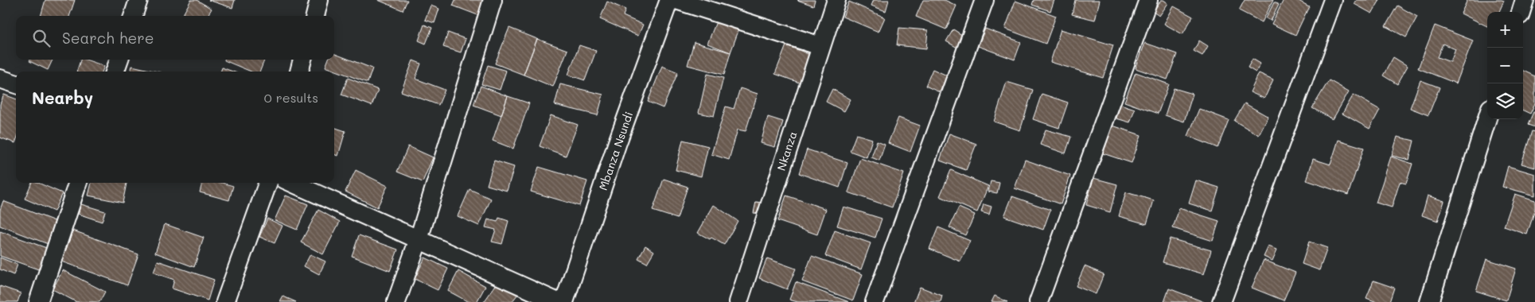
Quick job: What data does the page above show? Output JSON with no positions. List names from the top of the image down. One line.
{"streets":{"street":["Mbanza Nsundi","Nkanza"]},"page":{"map_buttons":["+","−"],"search":"Search here","heading":["Nearby","0 results"]}}
